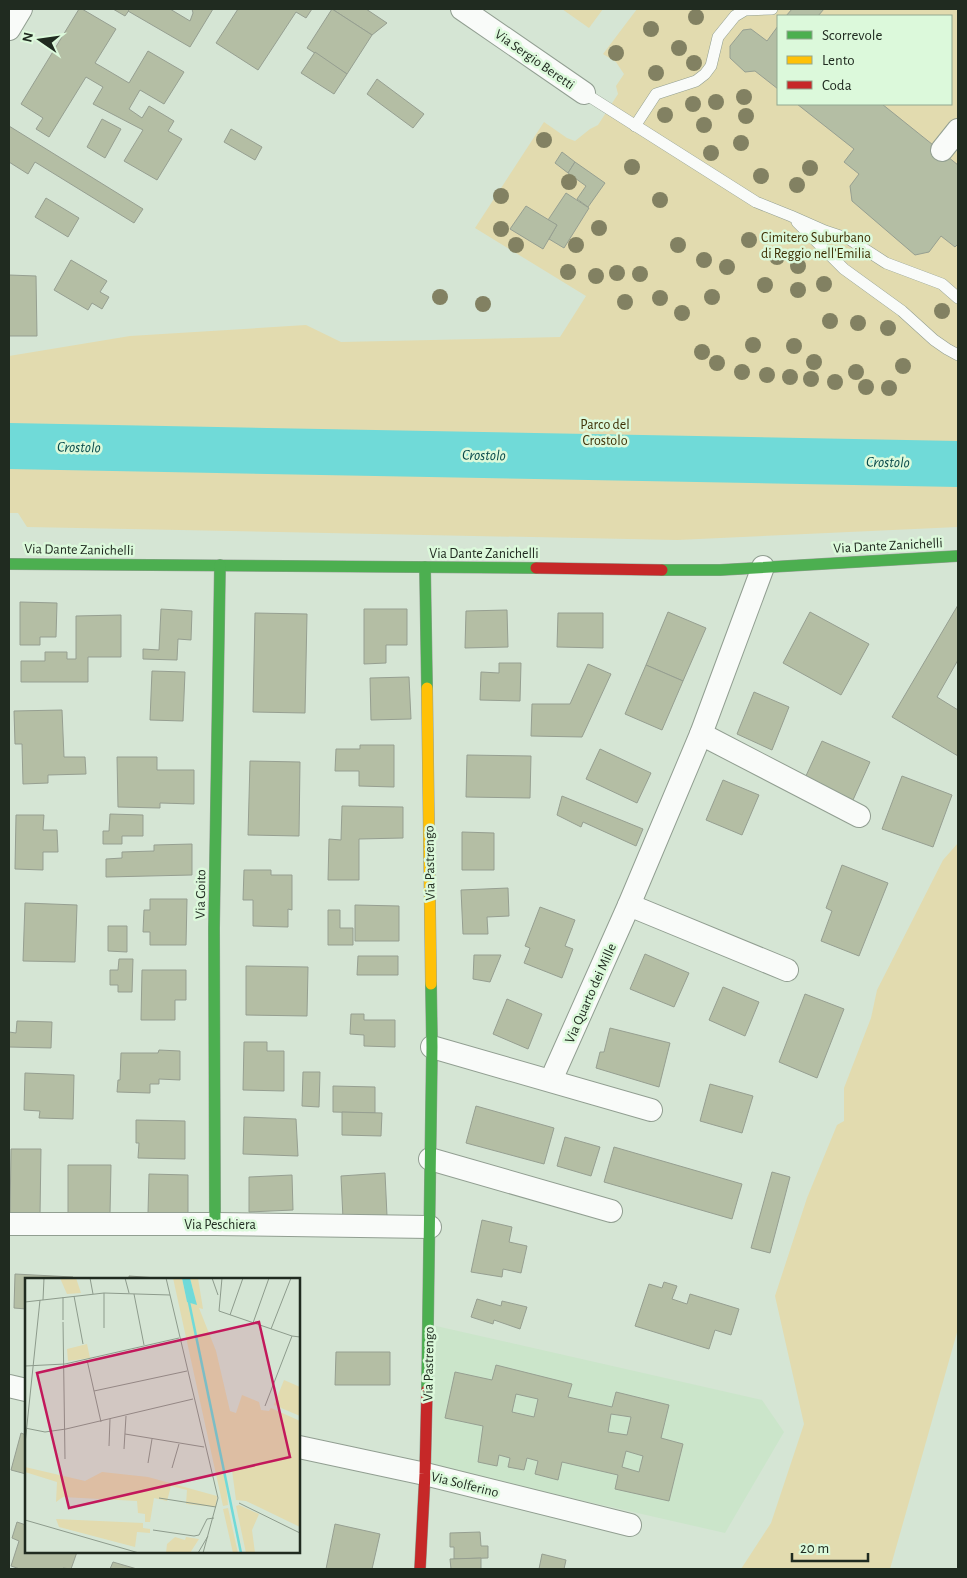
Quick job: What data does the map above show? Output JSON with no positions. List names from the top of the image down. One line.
{"streets":{"street":["Via Sergio Beretti","Via Dante Zanichelli","Via Pastrengo","Via Goito","Via Quarto dei Mille","Via Peschiera","Via Solferino"]},"crossings":[["Via Dante Zanichelli","Via Pastrengo"],["Via Dante Zanichelli","Via Goito"],["Via Dante Zanichelli","Via Quarto dei Mille"],["Via Pastrengo","Via Peschiera"],["Via Pastrengo","Via Solferino"],["Via Goito","Via Peschiera"]],"water":["Crostolo"],"parks":["Cimitero Suburbano di Reggio nell'Emilia","Parco del Crostolo"],"legend":["Scorrevole","Lento","Coda"],"scale_bar":"20 m","north":"left"}
